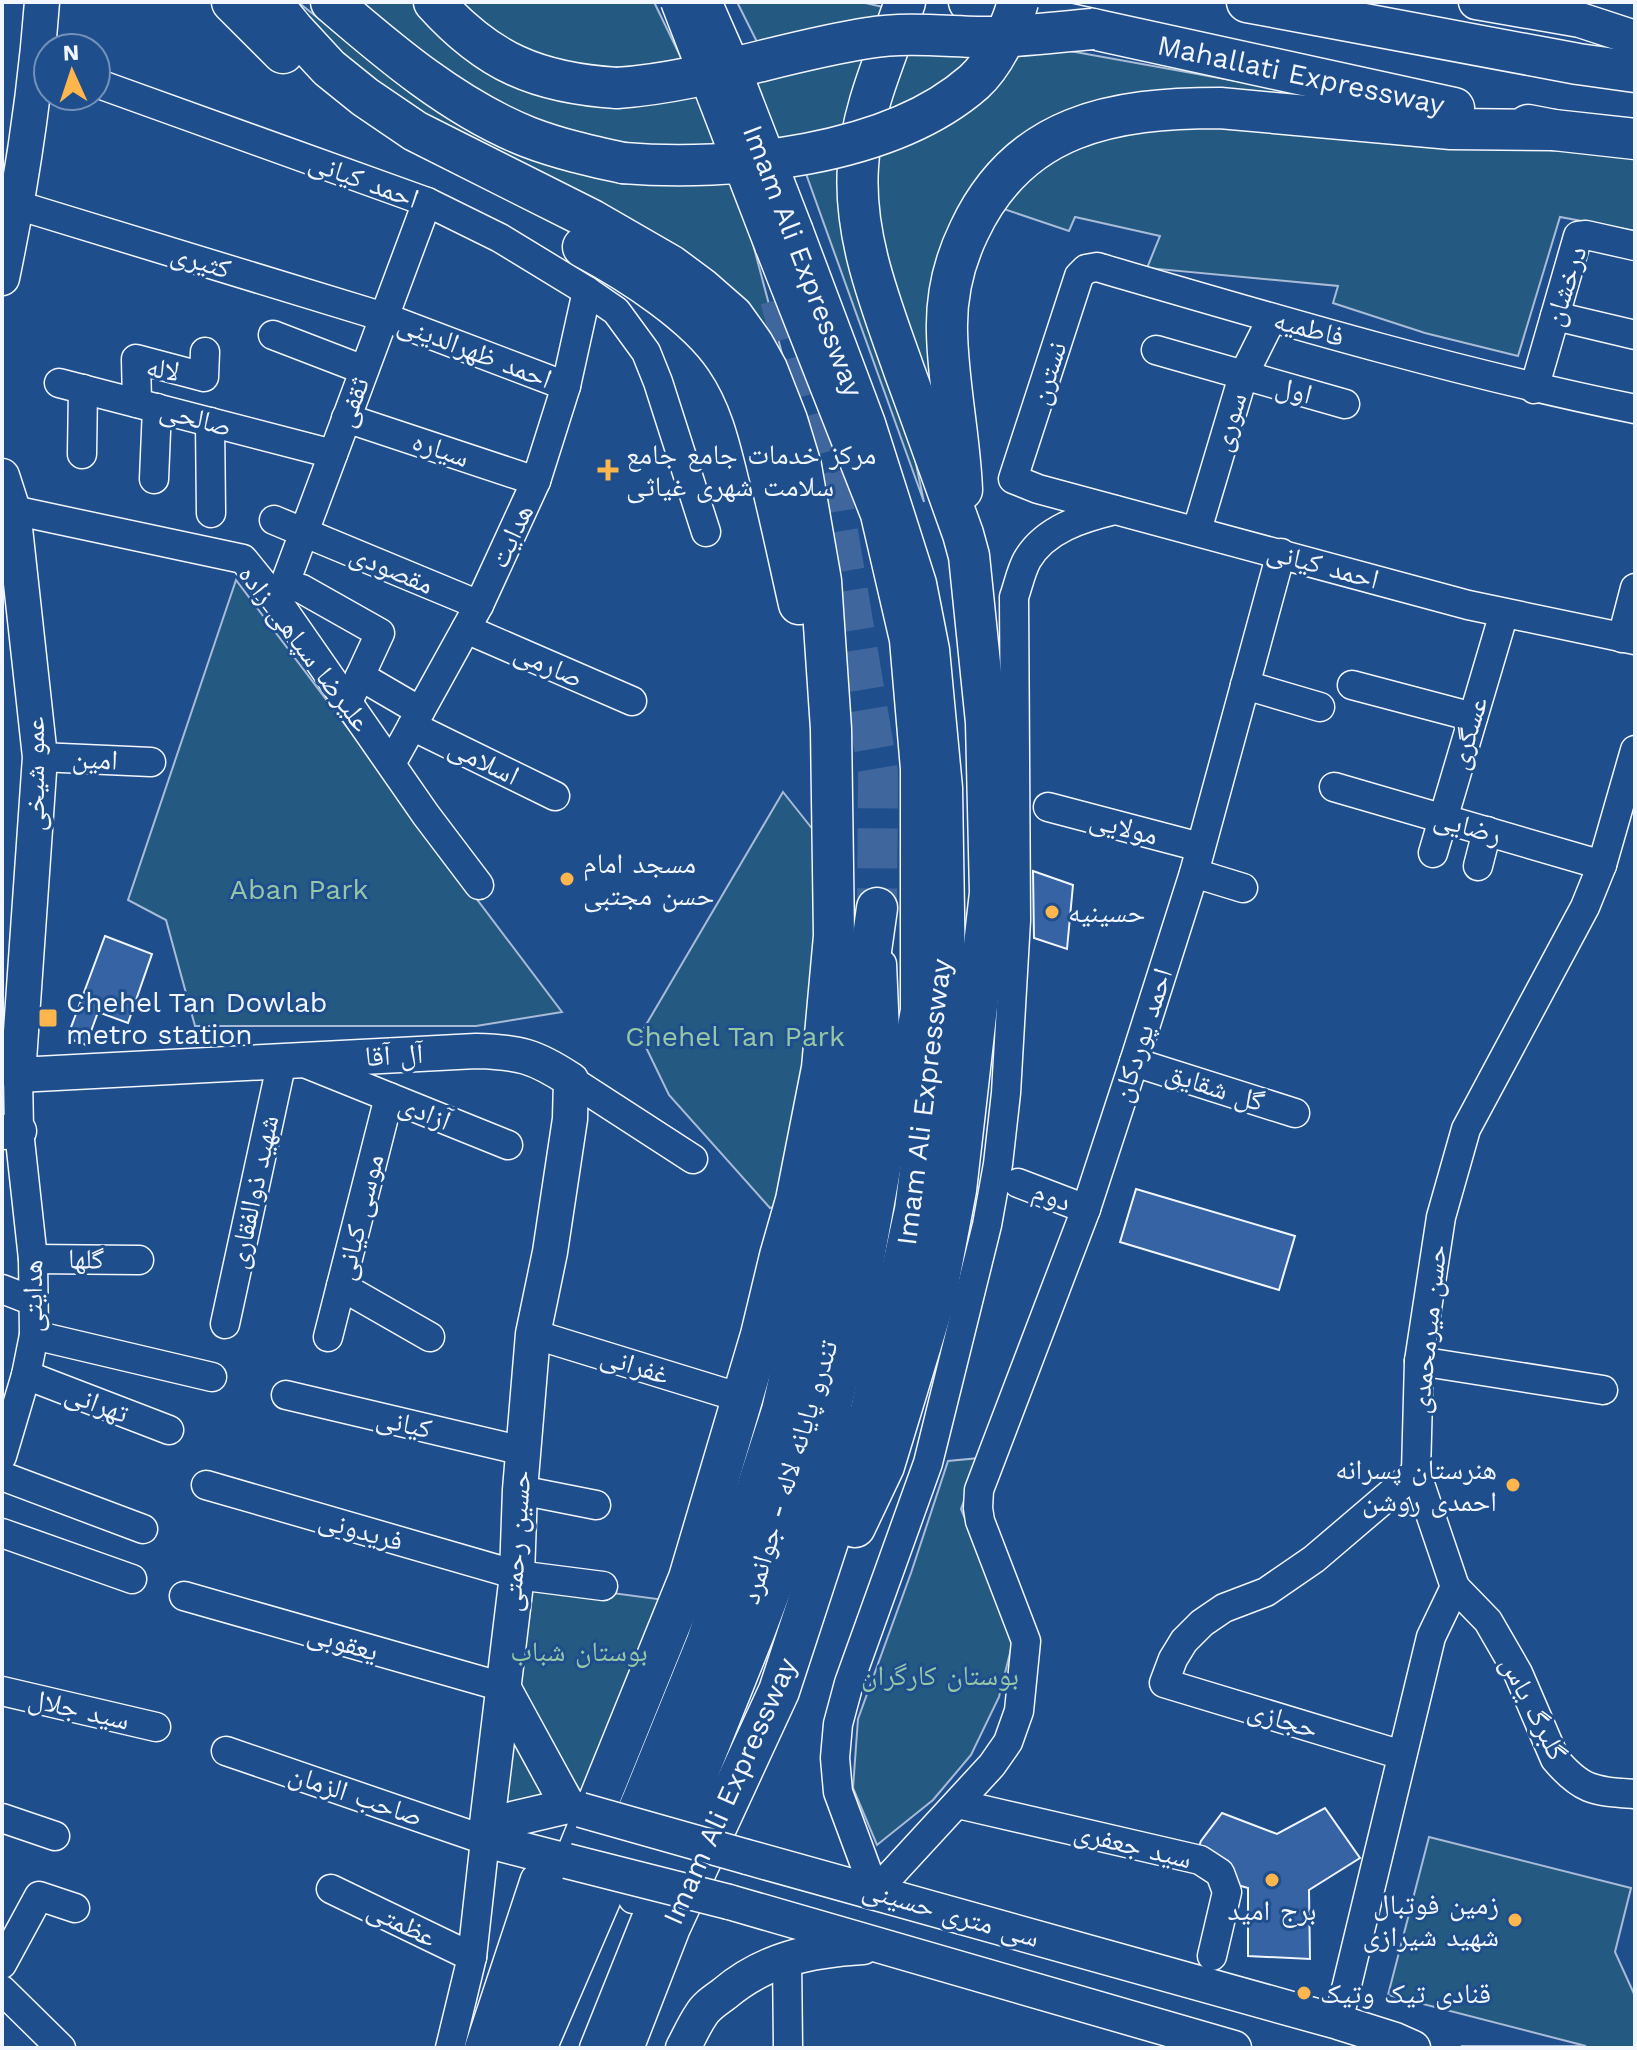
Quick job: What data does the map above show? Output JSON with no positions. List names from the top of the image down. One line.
{"streets":{"highway":["Mahallati Expressway","Imam Ali Expressway"],"main road":["عمو شیخی","آل آقا","حسین رحمتی","سی متری حسینی"],"street":["احمد کیانی","کثیری","درخشان","فاطمیه","احمد ظهرالدینی","لاله","نسترن","اول","ثقفی","صالحی","سوری","سیاره","هدایت","مقصودی","علیرضا سپاهی زاده","صارمی","عسگری","امین","اسلامی","رضایی","مولایی","احمد پوردکان","گل شقایق","آزادی","شهید ذوالفقاری","دوم","موسی کیانی","گلها","هدایتی","حسن میرمحمدی","غفرانی","تهرانی","کیانی","تندرو پایانه لاله - جوانمرد","فریدونی","یعقوبی","گلبرگ یاس","سید جلال","حجازی","صاحب الزمان","سید جعفری","عظمتی"]},"crossings":[["احمد کیانی","نسترن"],["احمد کیانی","ثقفی"],["احمد کیانی","سوری"],["احمد کیانی","هدایت"],["احمد کیانی","عسگری"],["احمد کیانی","احمد پوردکان"],["کثیری","احمد ظهرالدینی"],["کثیری","ثقفی"],["درخشان","فاطمیه"],["فاطمیه","نسترن"],["فاطمیه","سوری"],["احمد ظهرالدینی","ثقفی"],["احمد ظهرالدینی","هدایت"],["لاله","صالحی"],["اول","سوری"],["ثقفی","صالحی"],["ثقفی","سیاره"],["ثقفی","مقصودی"],["ثقفی","علیرضا سپاهی زاده"],["سیاره","هدایت"],["هدایت","مقصودی"],["هدایت","علیرضا سپاهی زاده"],["هدایت","صارمی"],["هدایت","اسلامی"],["مقصودی","صارمی"],["علیرضا سپاهی زاده","عمو شیخی"],["عسگری","رضایی"],["امین","عمو شیخی"],["عمو شیخی","آل آقا"],["عمو شیخی","هدایتی"],["رضایی","حسن میرمحمدی"],["مولایی","احمد پوردکان"],["احمد پوردکان","گل شقایق"],["احمد پوردکان","دوم"],["احمد پوردکان","سید جعفری"],["آل آقا","آزادی"],["آل آقا","شهید ذوالفقاری"],["آل آقا","هدایتی"],["آل آقا","حسین رحمتی"],["آزادی","شهید ذوالفقاری"],["آزادی","موسی کیانی"],["گلها","هدایتی"],["هدایتی","تهرانی"],["حسن میرمحمدی","گلبرگ یاس"],["حسن میرمحمدی","حجازی"],["غفرانی","حسین رحمتی"],["کیانی","حسین رحمتی"],["فریدونی","حسین رحمتی"],["حسین رحمتی","یعقوبی"],["حسین رحمتی","صاحب الزمان"],["حسین رحمتی","سی متری حسینی"],["حسین رحمتی","عظمتی"],["صاحب الزمان","سی متری حسینی"]],"parks":["Aban Park","Chehel Tan Park","بوستان شباب","بوستان کارگران"],"places":{"health":["مرکز خدمات جامع جامع سلامت شهری غیاثی"],"other":["مسجد امام حسن مجتبی","حسینیه","هنرستان پسرانه احمدی روشن","برج امید","زمین فوتبال شهید شیرازی","قنادی تیک وتیک"],"transit":["Chehel Tan Dowlab metro station"]},"north":"top"}
